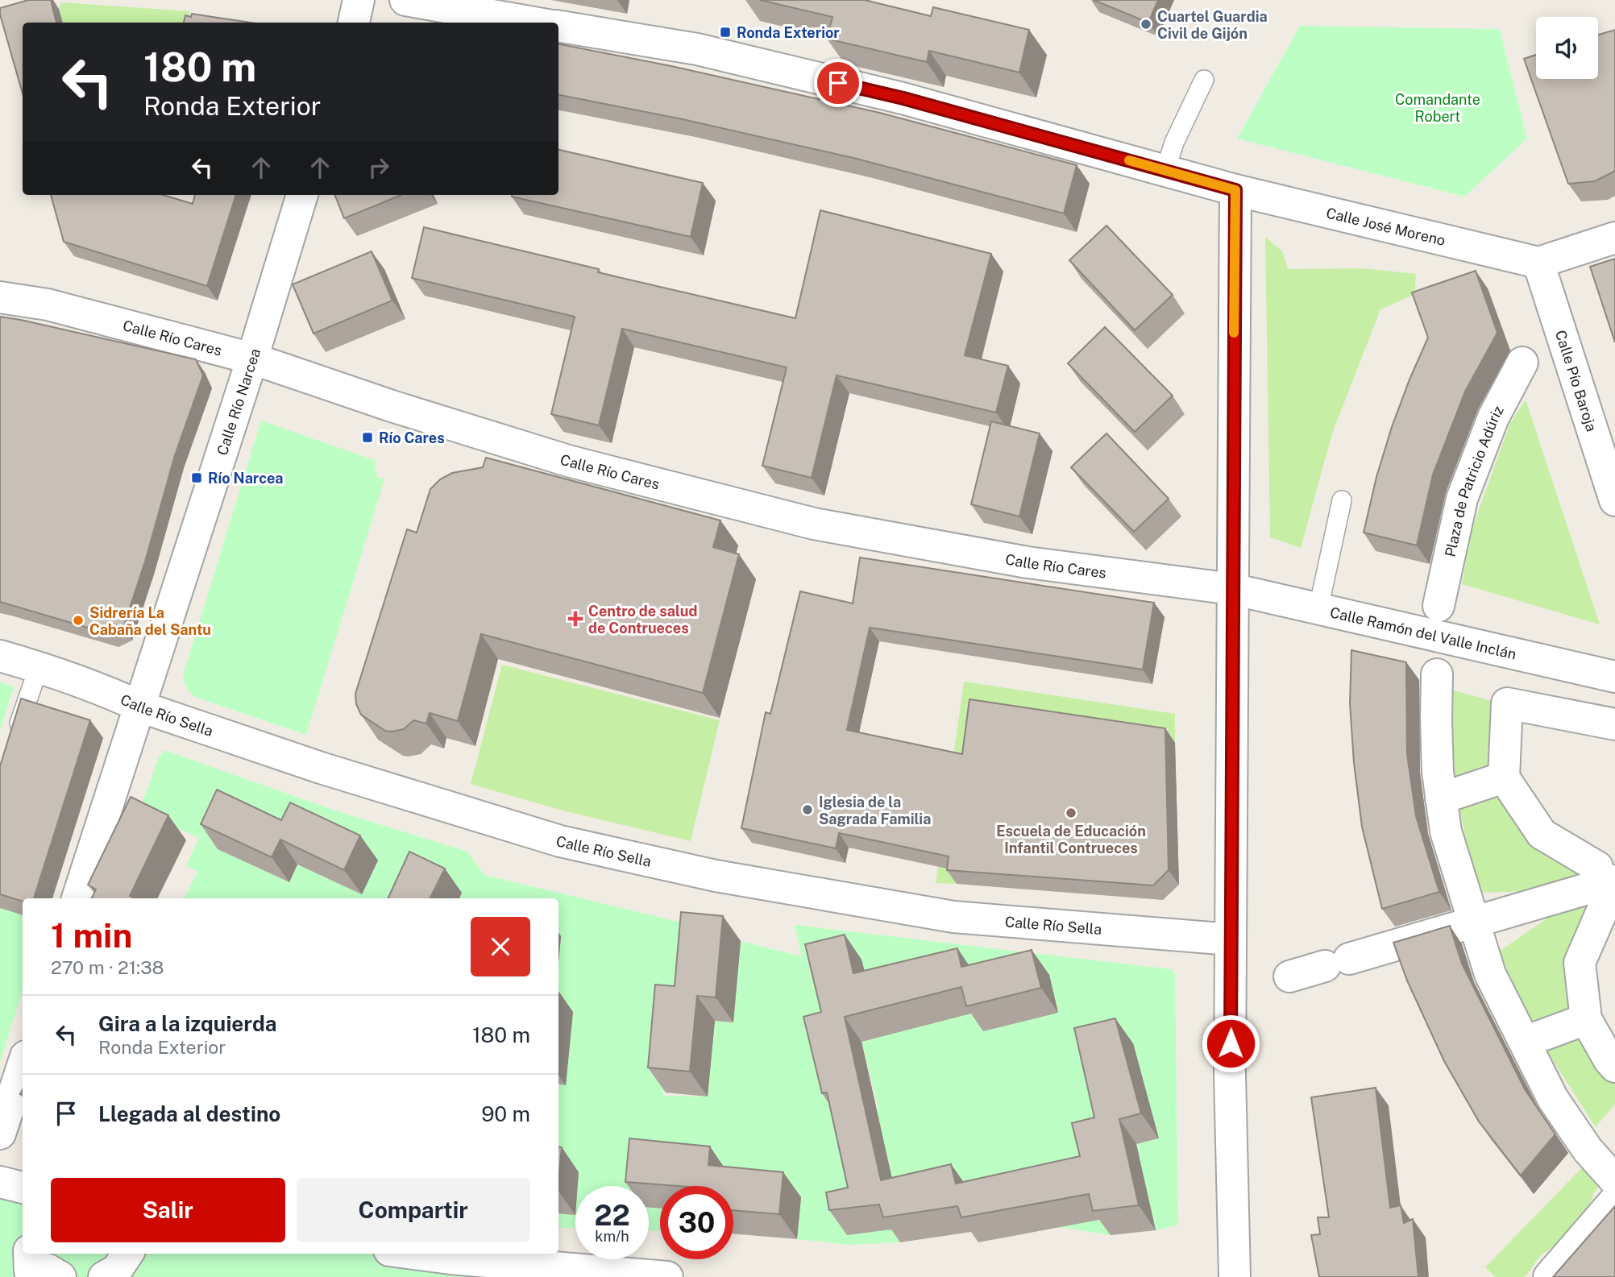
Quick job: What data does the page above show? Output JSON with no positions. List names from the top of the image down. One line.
{"streets":{"street":["Calle José Moreno","Calle Río Cares","Calle Pío Baroja","Calle Río Narcea","Plaza de Patricio Adúriz","Calle Ramón del Valle Inclán","Calle Río Sella"]},"crossings":[["Calle José Moreno","Calle Pío Baroja"],["Calle Río Cares","Calle Río Narcea"],["Calle Río Cares","Calle Ramón del Valle Inclán"],["Calle Río Narcea","Calle Río Sella"]],"parks":["Comandante Robert"],"places":{"other":["Cuartel Guardia Civil de Gijón","Sidrería La Cabaña del Santu","Iglesia de la Sagrada Familia","Escuela de Educación Infantil Contrueces"],"transit":["Ronda Exterior","Río Cares","Río Narcea"],"health":["Centro de salud de Contrueces"]},"page":{"turn":["180 m","Ronda Exterior"],"heading":["1 min","270 m · 21:38"],"list":[{"name":"Gira a la izquierda","note":"Ronda Exterior","value":"180 m"},{"name":"Llegada al destino","value":"90 m"}],"buttons":["Salir","Compartir"],"speed":"22 km/h","limit":"30"}}
